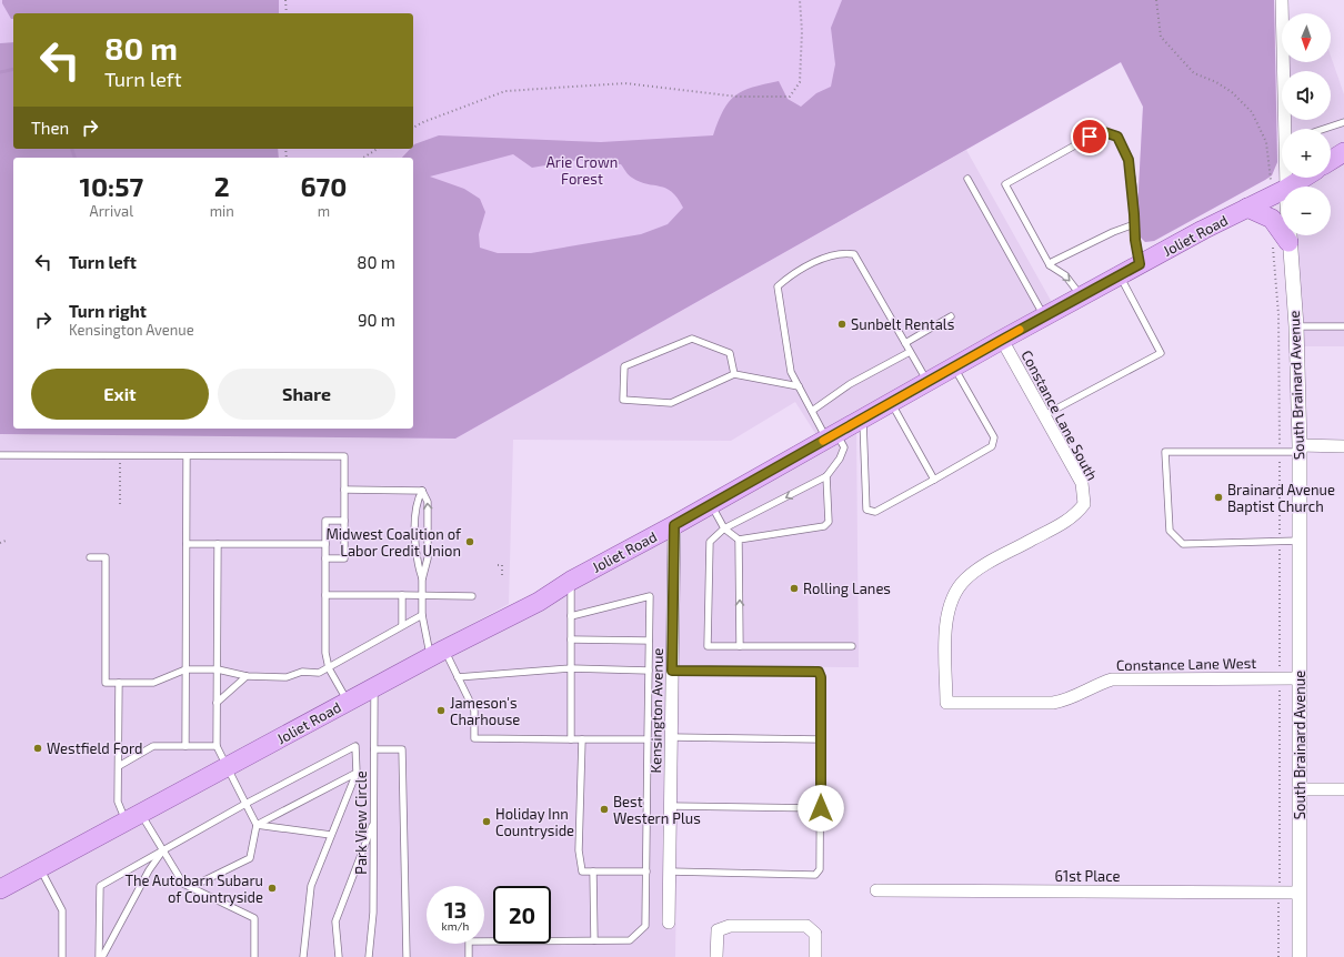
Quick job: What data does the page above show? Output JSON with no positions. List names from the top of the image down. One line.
{"streets":{"main road":["Joliet Road"],"street":["South Brainard Avenue","Constance Lane South","Constance Lane West","Kensington Avenue","61st Place"],"lane":["Park View Circle"]},"crossings":[["Joliet Road","South Brainard Avenue"],["Joliet Road","Constance Lane South"],["Joliet Road","Kensington Avenue"],["Joliet Road","Park View Circle"],["South Brainard Avenue","Constance Lane West"],["South Brainard Avenue","61st Place"],["Constance Lane South","Constance Lane West"]],"parks":["Arie Crown Forest"],"places":["Sunbelt Rentals","Brainard Avenue Baptist Church","Midwest Coalition of Labor Credit Union","Rolling Lanes","Jameson's Charhouse","Westfield Ford","Best Western Plus","Holiday Inn Countryside","The Autobarn Subaru of Countryside"],"north":"bottom","page":{"map_buttons":["+","−"],"turn":["80 m","Turn left"],"then":"Then","eta":["10:57","Arrival","2","min","670","m"],"list":[{"name":"Turn left","value":"80 m"},{"name":"Turn right","note":"Kensington Avenue","value":"90 m"}],"buttons":["Exit","Share"],"speed":"13 km/h","limit":"20"}}
